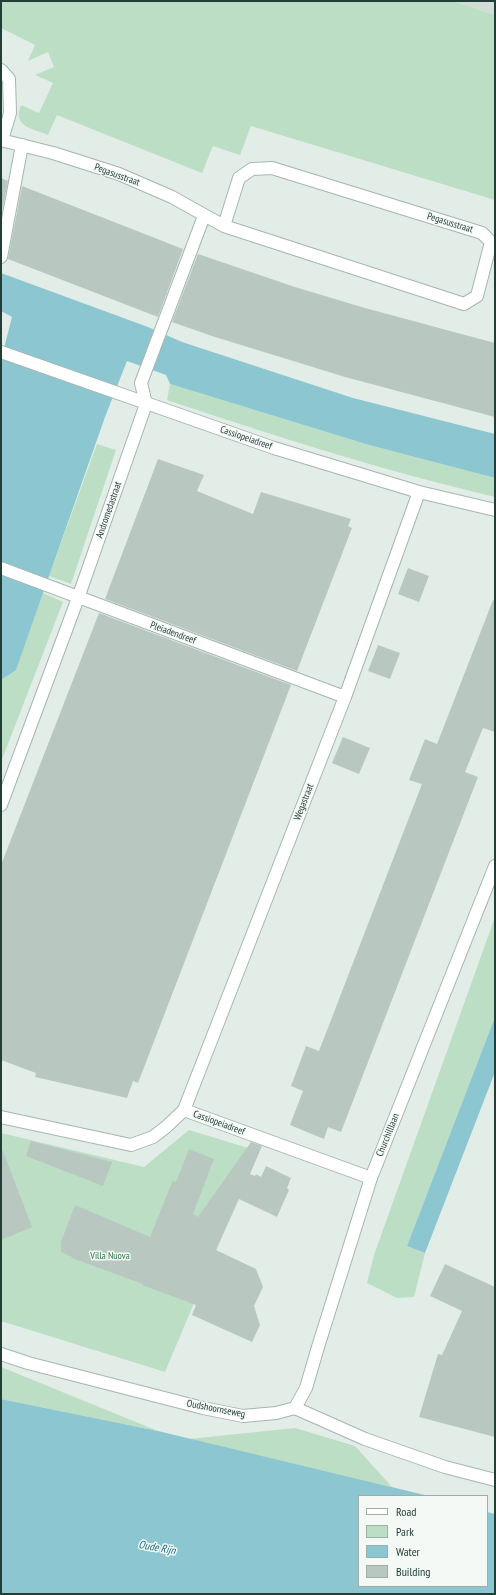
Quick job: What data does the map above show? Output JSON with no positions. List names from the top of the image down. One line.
{"streets":{"street":["Pegasusstraat","Cassiopeiadreef","Andromedastraat","Pleiadendreef","Wegastraat","Churchilllaan","Oudshoornseweg"]},"crossings":[["Cassiopeiadreef","Andromedastraat"],["Cassiopeiadreef","Wegastraat"],["Cassiopeiadreef","Churchilllaan"],["Andromedastraat","Pleiadendreef"],["Pleiadendreef","Wegastraat"],["Churchilllaan","Oudshoornseweg"]],"water":["Oude Rijn"],"parks":["Villa Nuova"],"legend":["Road","Park","Water","Building"]}
